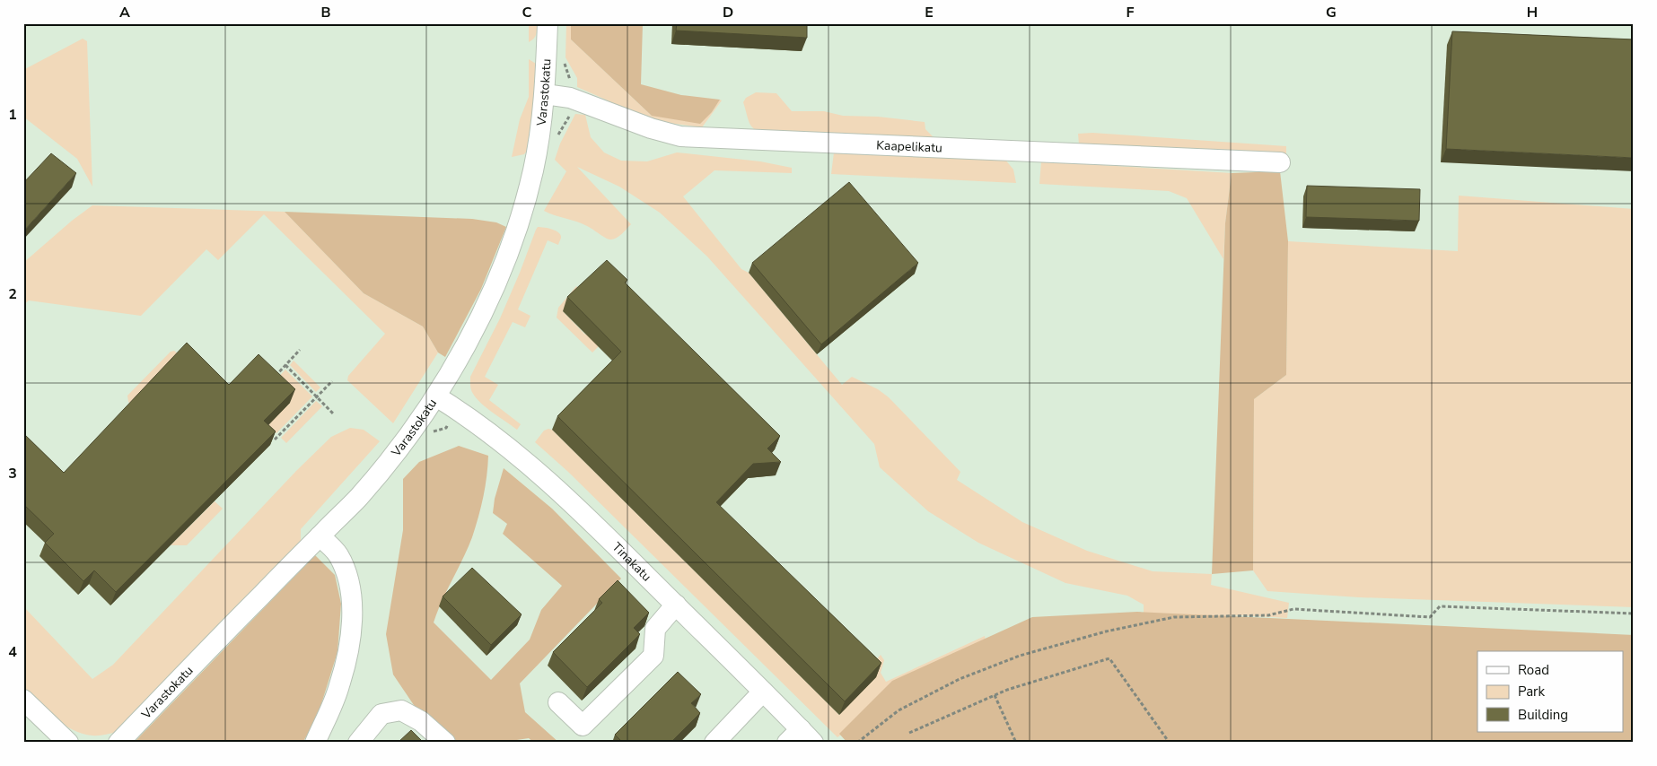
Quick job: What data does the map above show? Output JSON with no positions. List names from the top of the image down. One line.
{"streets":{"street":["Varastokatu","Kaapelikatu","Tinakatu"]},"crossings":[["Varastokatu","Kaapelikatu"],["Varastokatu","Tinakatu"]],"legend":["Road","Park","Building"],"grid":{"columns":["A","B","C","D","E","F","G","H"],"rows":["1","2","3","4"]}}
